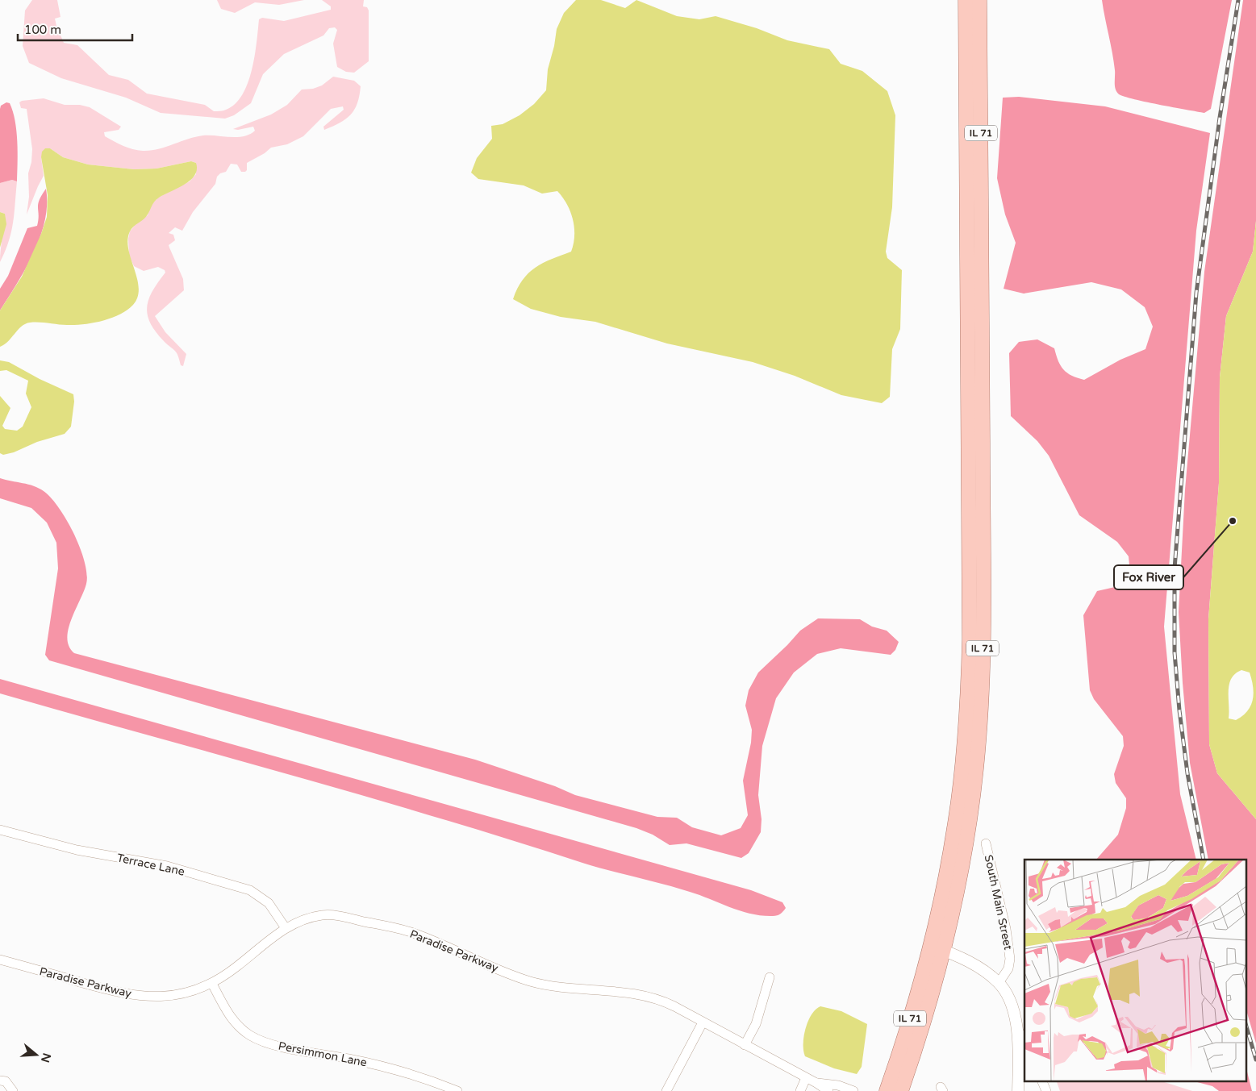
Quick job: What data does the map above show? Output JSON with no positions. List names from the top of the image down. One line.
{"streets":{"main road":["IL 71"],"street":["Terrace Lane","South Main Street","Paradise Parkway","Persimmon Lane"]},"crossings":[["Terrace Lane","Paradise Parkway"],["Paradise Parkway","Persimmon Lane"]],"places":["Fox River"],"scale_bar":"100 m","north":"right"}
